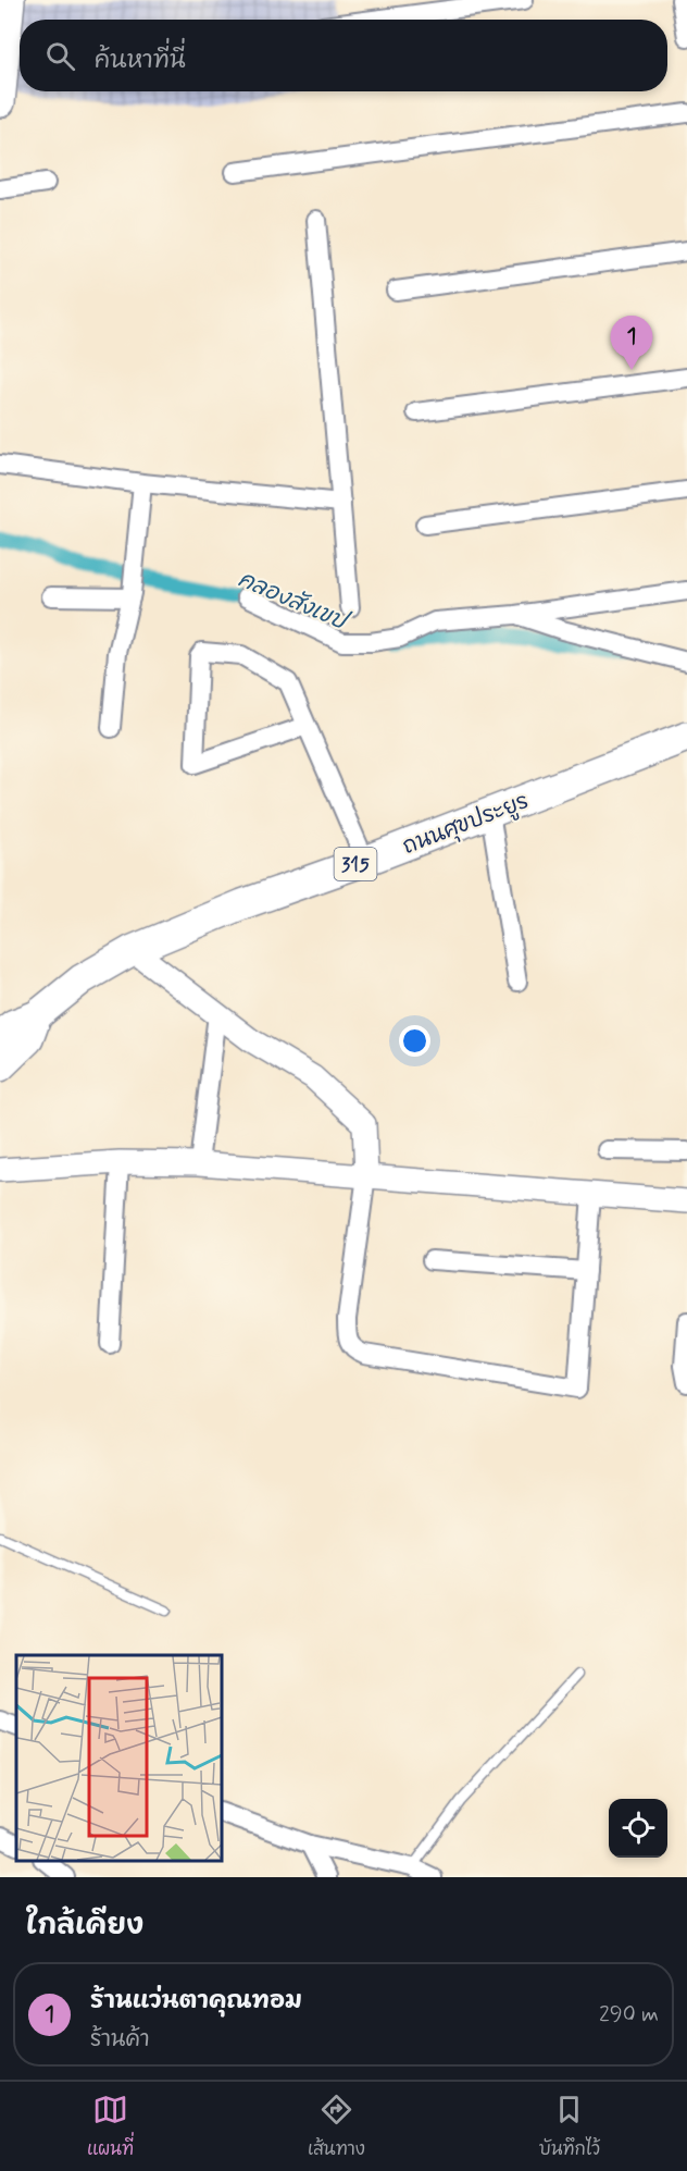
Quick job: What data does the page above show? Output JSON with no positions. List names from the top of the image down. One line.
{"streets":{"main road":["ถนนศุขประยูร","315"]},"water":["คลองสังเขป"],"page":{"search":"ค้นหาที่นี่","pins":"1","heading":"ใกล้เคียง","list":[{"mark":"1","name":"ร้านแว่นตาคุณทอม","note":"ร้านค้า","value":"290 m"}],"nav":["แผนที่","เส้นทาง","บันทึกไว้"]}}
